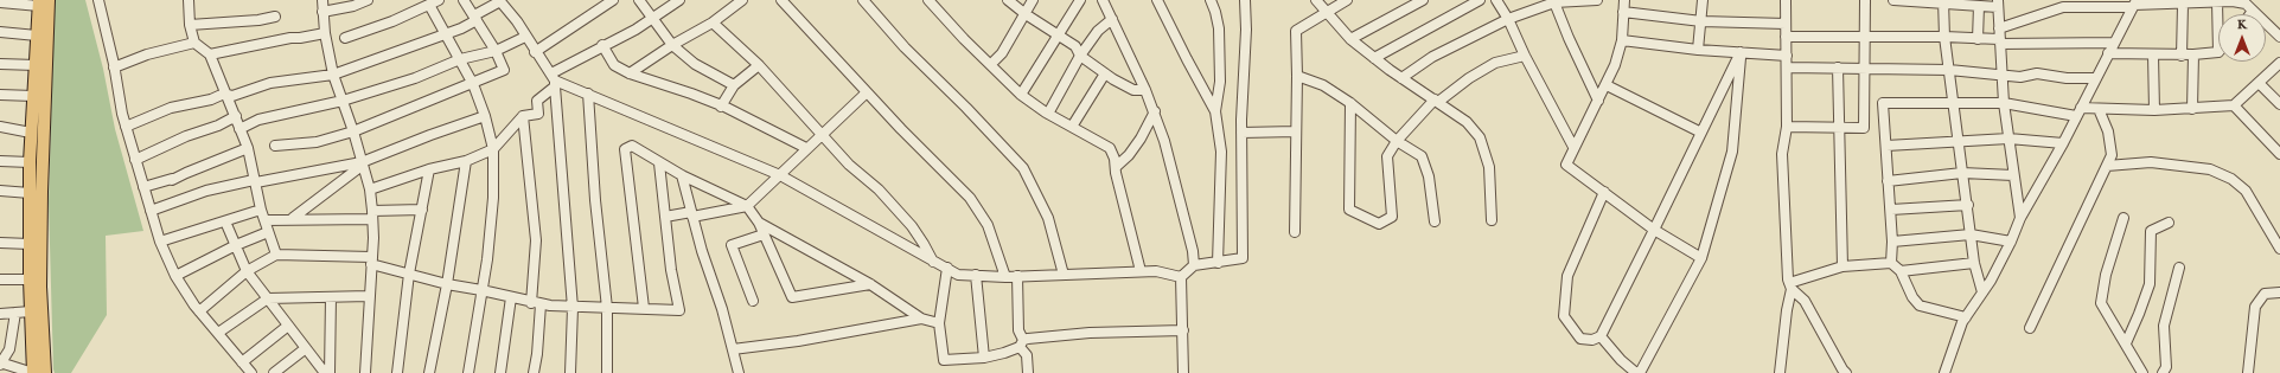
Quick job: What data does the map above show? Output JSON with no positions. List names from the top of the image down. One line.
{"north":"top"}
